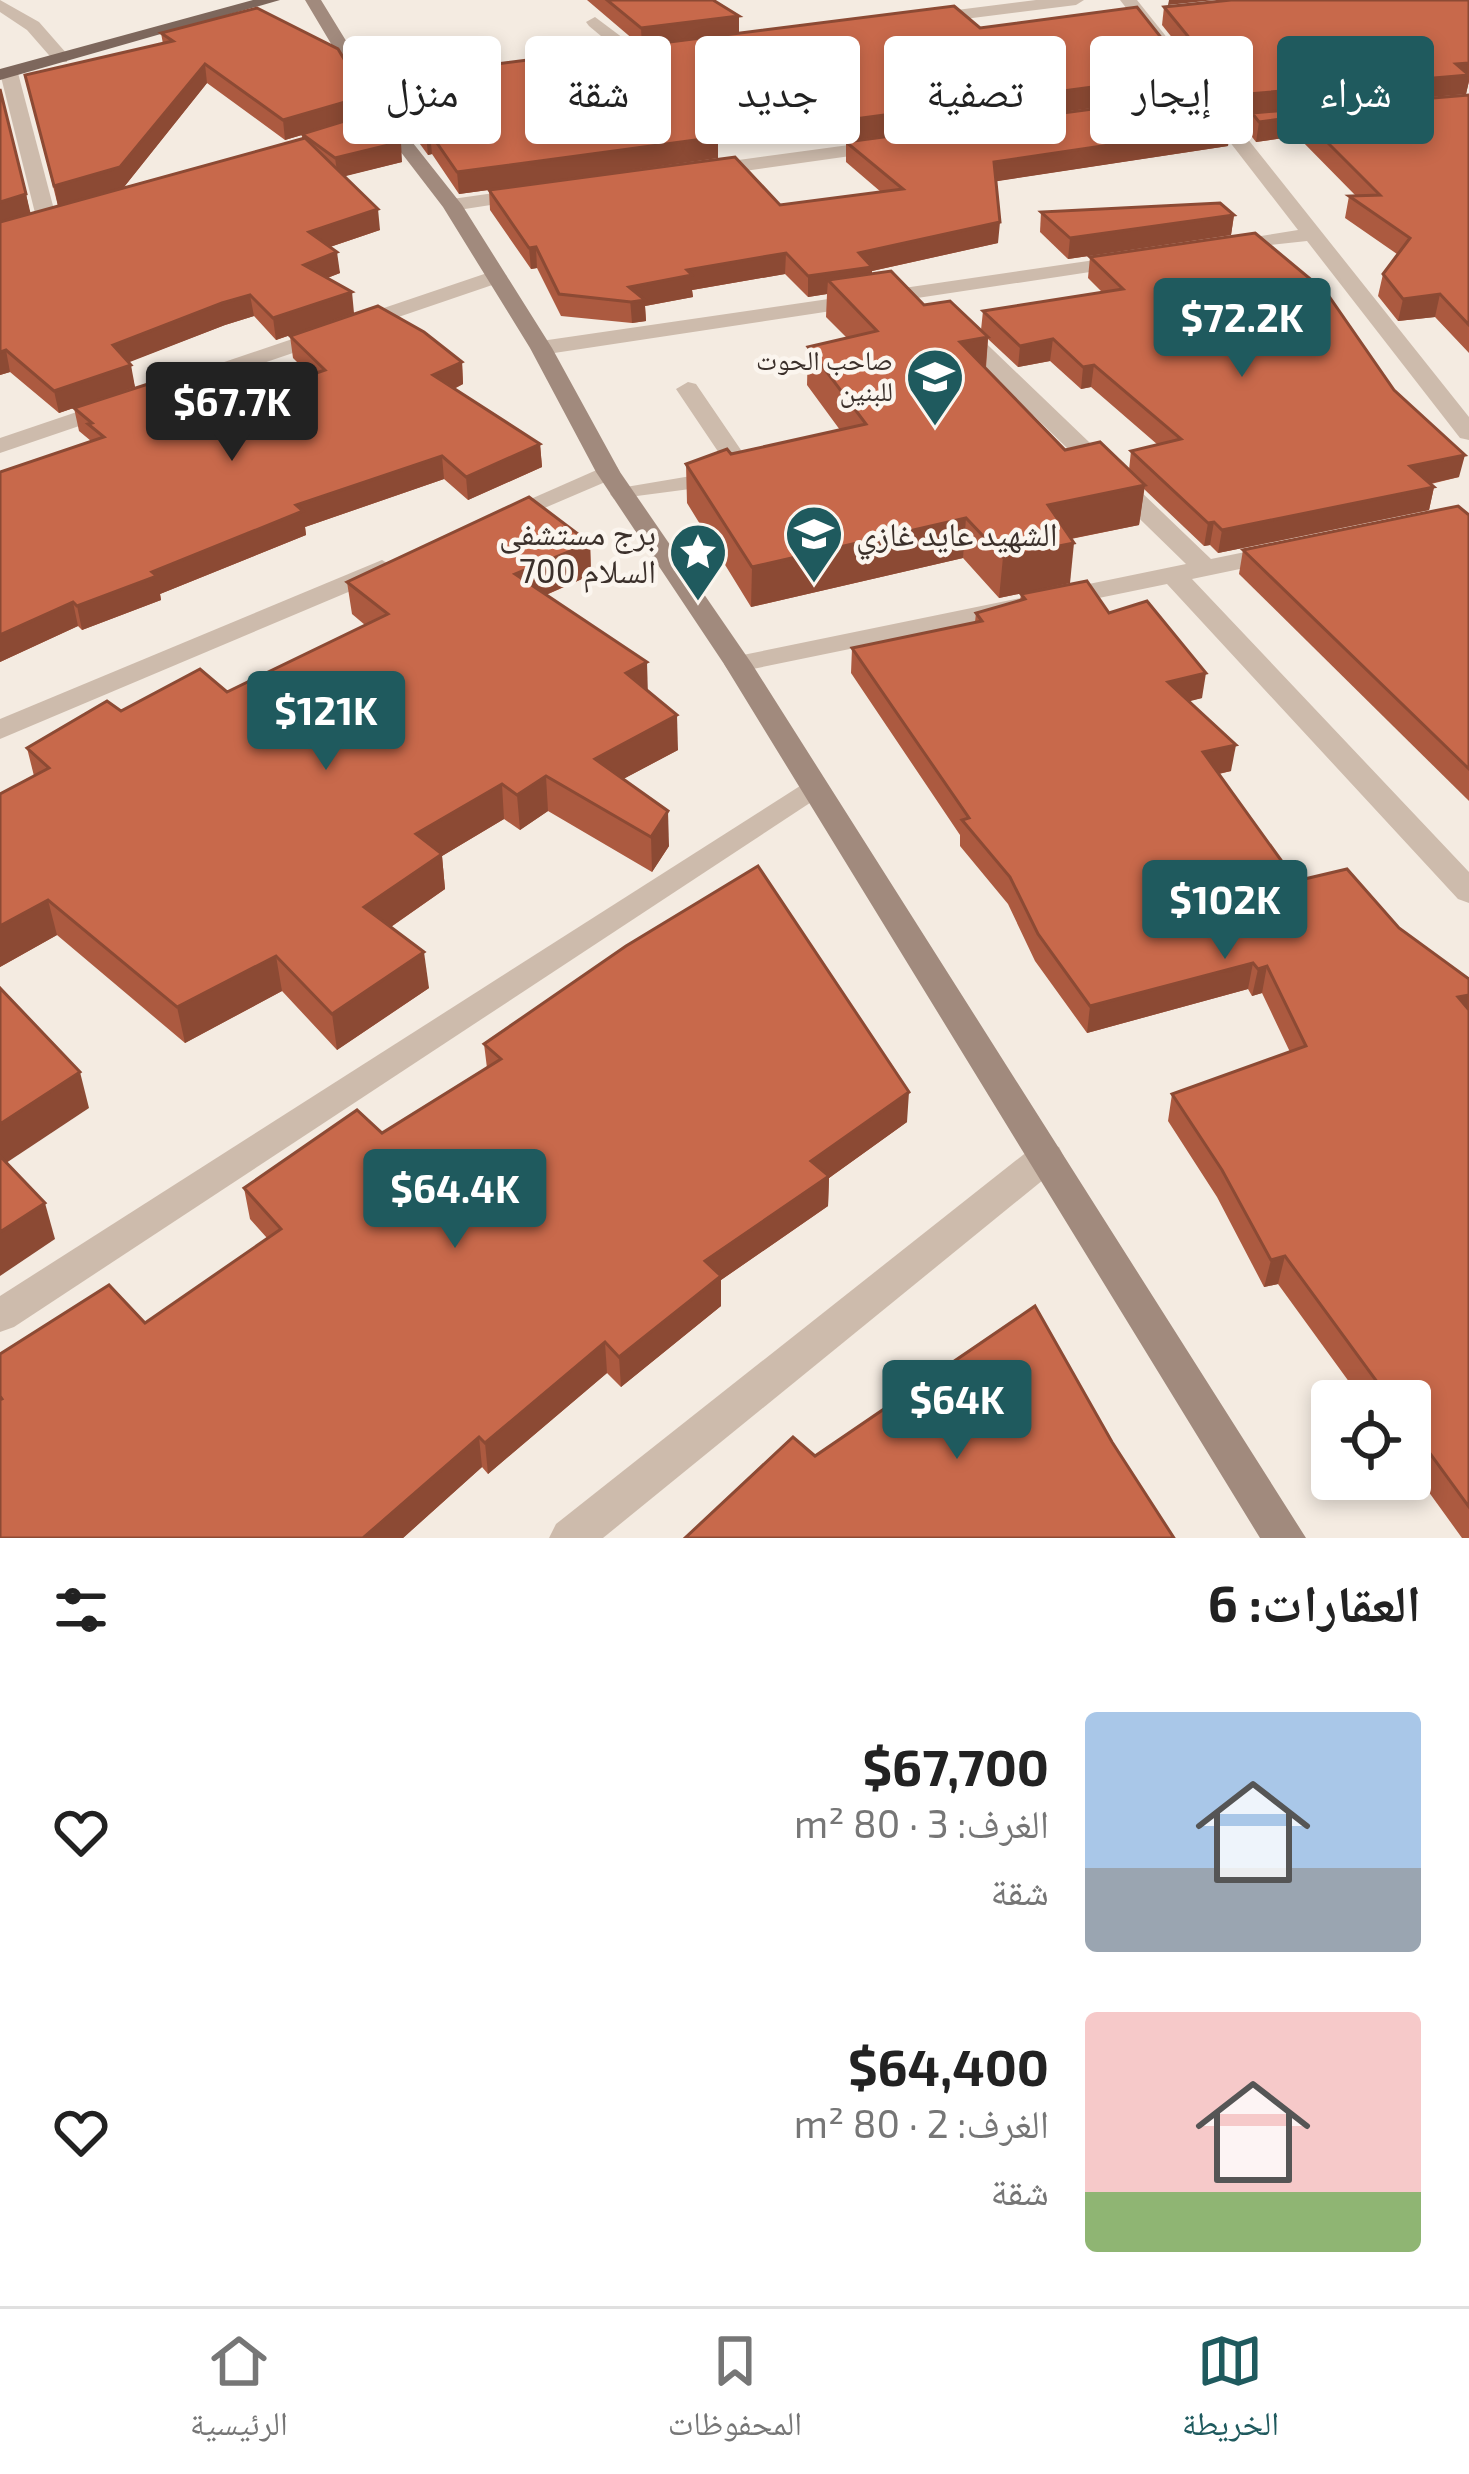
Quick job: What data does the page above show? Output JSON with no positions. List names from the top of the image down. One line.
{"places":{"school or university":["صاحب الحوت للبنين","الشهيد عايد غازي"],"place":["برج مستشفى السلام 700"]},"page":{"chip":["شراء","إيجار","تصفية","جديد","شقة","منزل"],"price":["$72.2K","$67.7K","$121K","$102K","$64.4K","$64K"],"heading":"العقارات: 6","list":[{"name":"$67,700","note":"الغرف: 3 · 80 m² · شقة"},{"name":"$64,400","note":"الغرف: 2 · 80 m² · شقة"}],"tabs":["الخريطة","المحفوظات","الرئيسية"]}}
